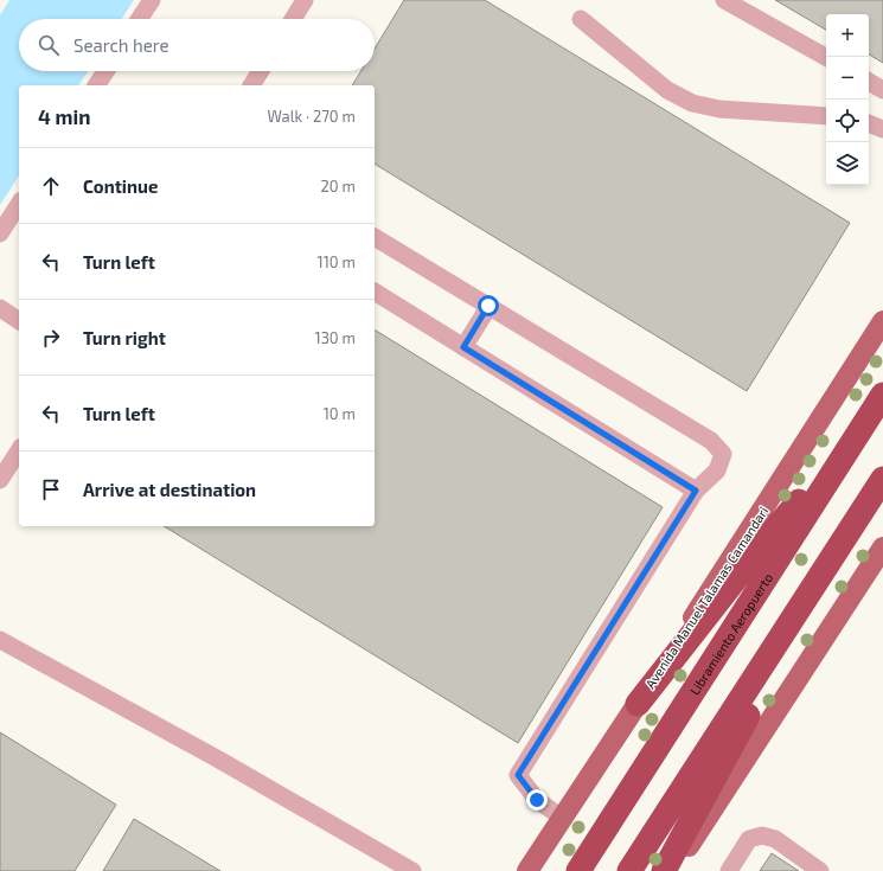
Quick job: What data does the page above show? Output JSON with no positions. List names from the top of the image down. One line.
{"streets":{"highway":["Libramiento Aeropuerto"],"main road":["Avenida Manuel Talamas Camandari"]},"page":{"map_buttons":["+","−"],"search":"Search here","heading":["4 min","Walk · 270 m"],"list":[["Continue","20 m"],["Turn left","110 m"],["Turn right","130 m"],["Turn left","10 m"],"Arrive at destination"]}}
